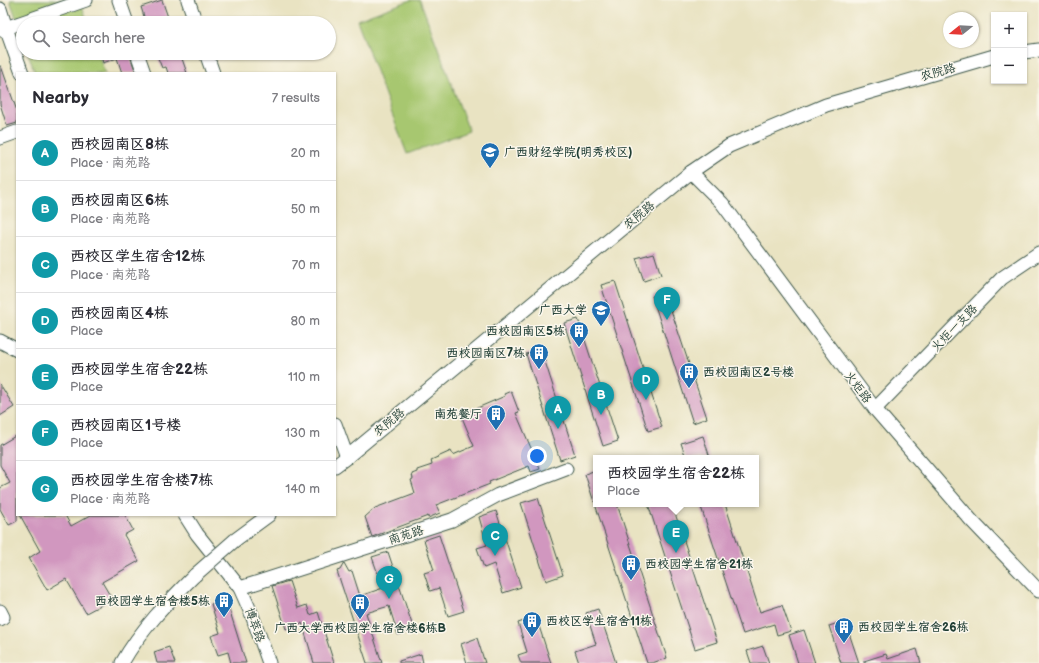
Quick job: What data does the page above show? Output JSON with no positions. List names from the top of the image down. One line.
{"streets":{"street":["农院路","火炬一支路","火炬路","南苑路","博萃路"]},"crossings":[["农院路","火炬路"],["火炬一支路","火炬路"],["南苑路","博萃路"]],"places":{"school or university":["广西财经学院(明秀校区)","广西大学"],"building":["西校园南区5栋","西校园南区7栋","西校园南区2号楼","南苑餐厅","西校园学生宿舍21栋","西校园学生宿舍楼5栋","广西大学西校园学生宿舍楼6栋B","西校区学生宿舍11栋","西校园学生宿舍26栋"]},"north":"left","page":{"map_buttons":["+","−"],"search":"Search here","heading":["Nearby","7 results"],"list":[{"mark":"A","name":"西校园南区8栋","note":"Place · 南苑路","value":"20 m"},{"mark":"B","name":"西校园南区6栋","note":"Place · 南苑路","value":"50 m"},{"mark":"C","name":"西校区学生宿舍12栋","note":"Place · 南苑路","value":"70 m"},{"mark":"D","name":"西校园南区4栋","note":"Place","value":"80 m"},{"mark":"E","name":"西校园学生宿舍22栋","note":"Place","value":"110 m"},{"mark":"F","name":"西校园南区1号楼","note":"Place","value":"130 m"},{"mark":"G","name":"西校园学生宿舍楼7栋","note":"Place · 南苑路","value":"140 m"}],"pins":["F","D","B","A","E","C","G"],"popup":["西校园学生宿舍22栋","Place"]}}
